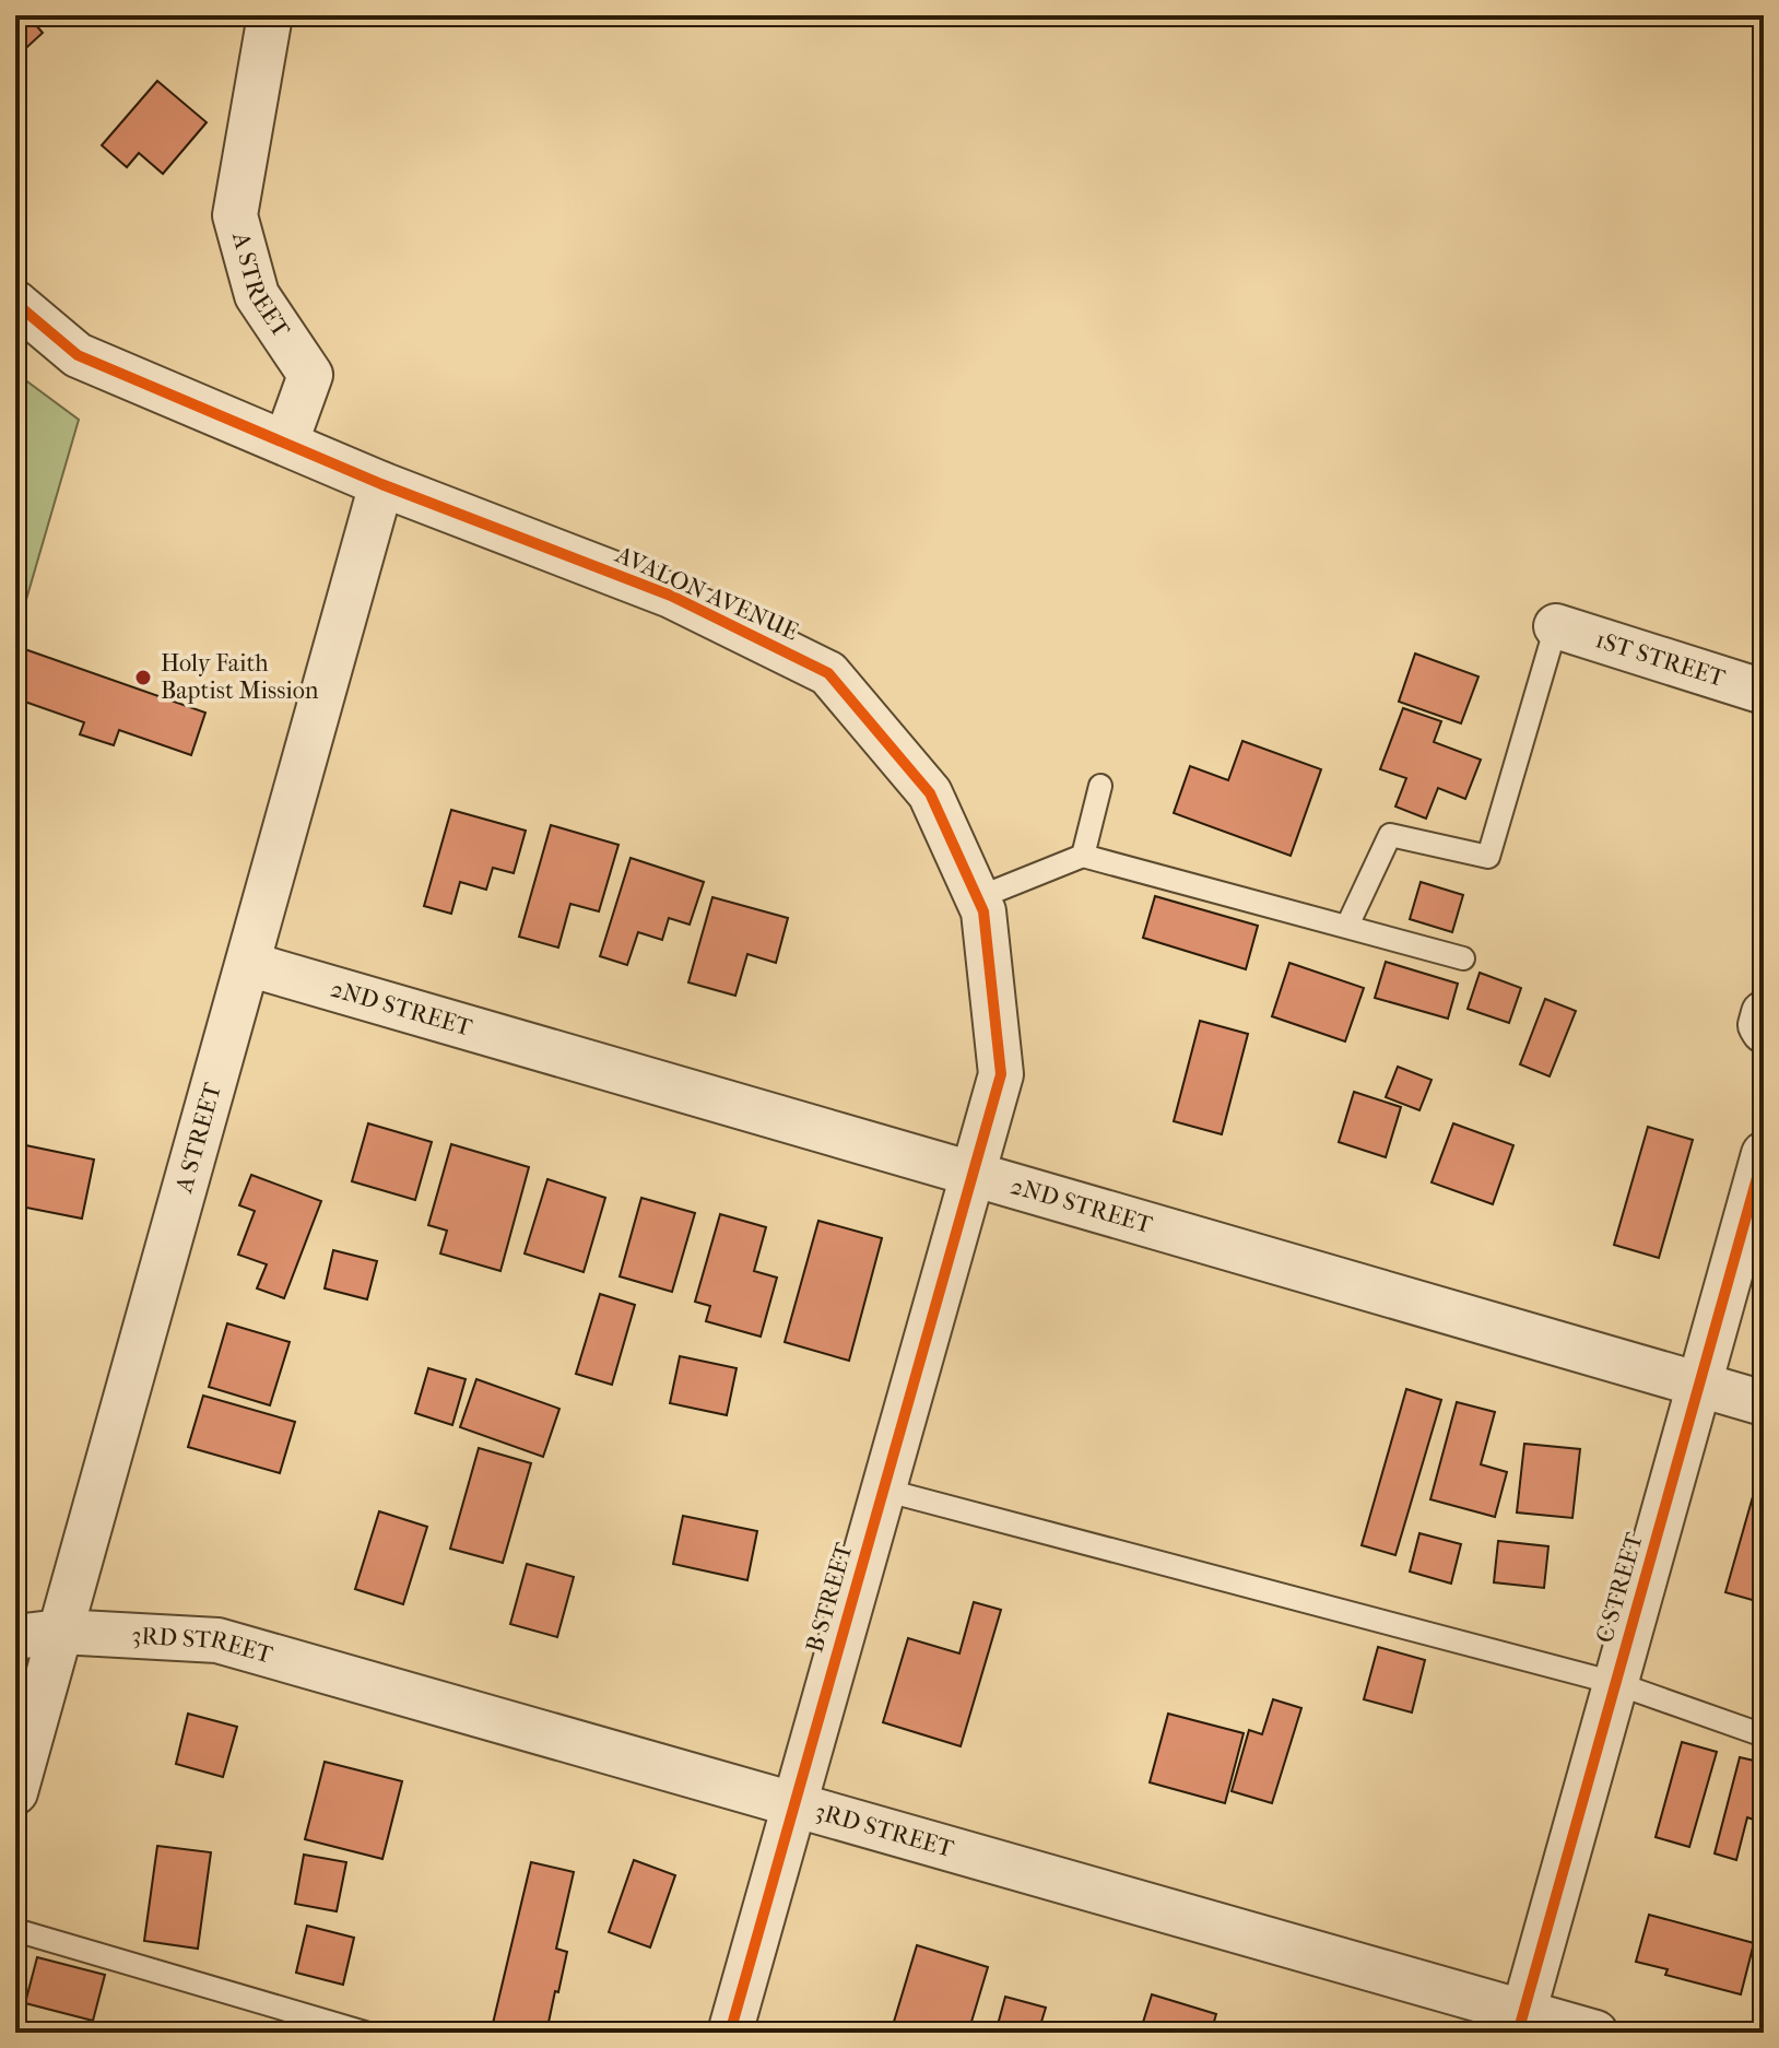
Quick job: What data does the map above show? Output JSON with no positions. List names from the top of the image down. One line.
{"streets":{"street":["A STREET","AVALON AVENUE","1ST STREET","2ND STREET","C STREET","B STREET","3RD STREET"]},"crossings":[["A STREET","AVALON AVENUE"],["A STREET","2ND STREET"],["A STREET","3RD STREET"],["AVALON AVENUE","2ND STREET"],["AVALON AVENUE","B STREET"],["2ND STREET","C STREET"],["2ND STREET","B STREET"],["C STREET","3RD STREET"],["B STREET","3RD STREET"]],"places":["Holy Faith Baptist Mission"]}
